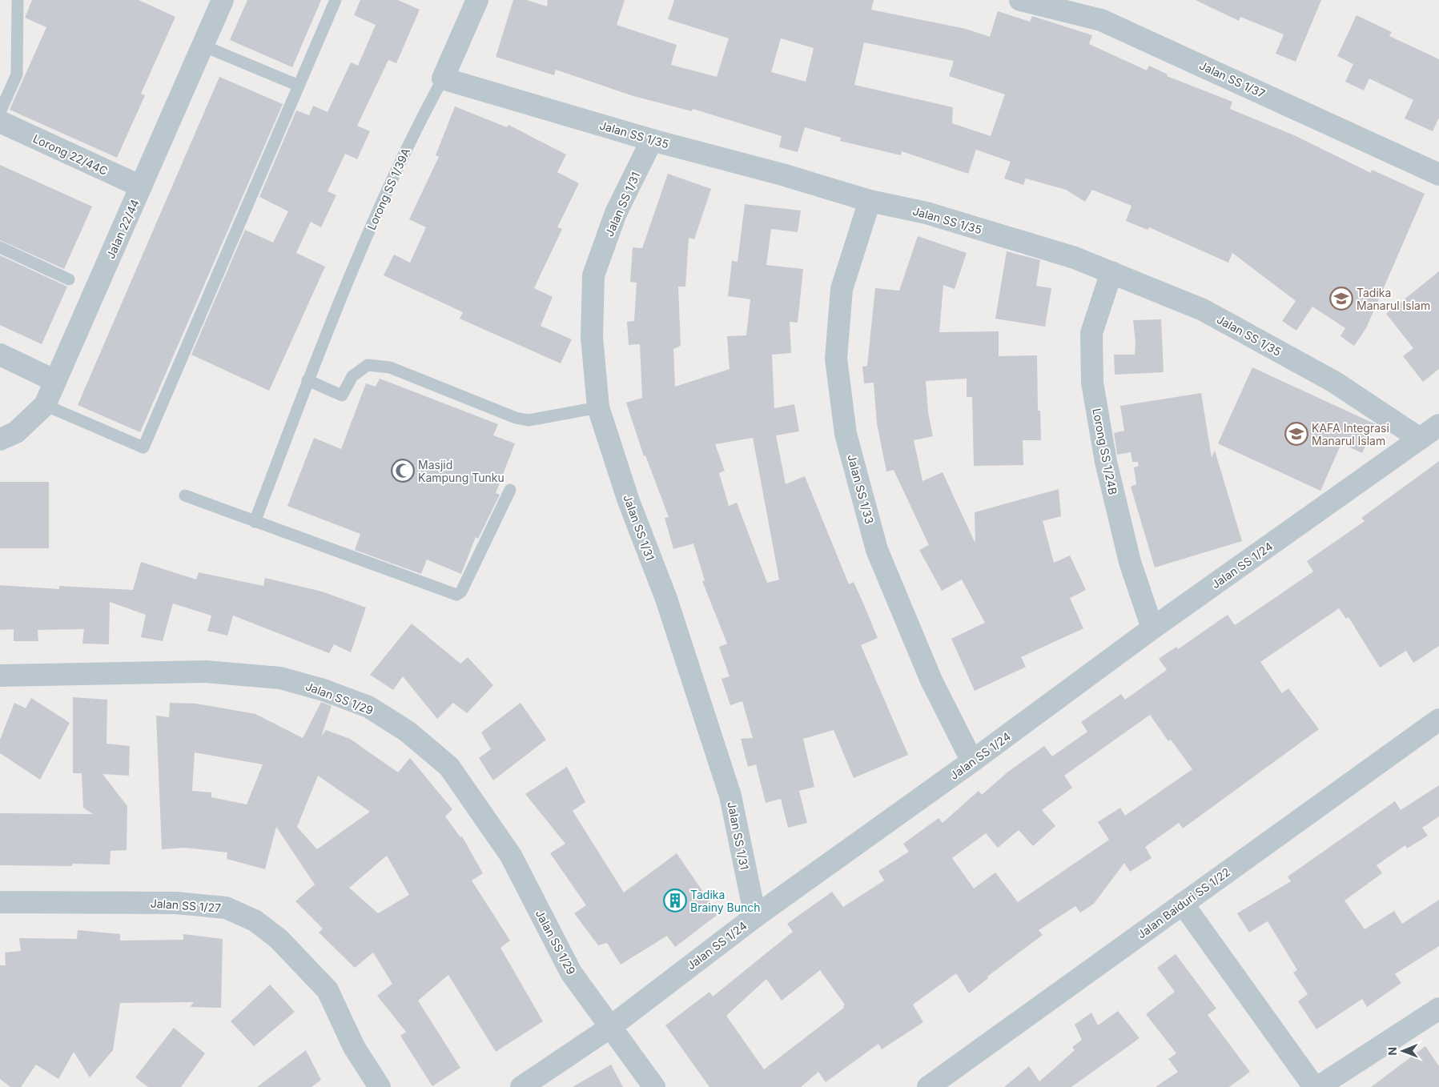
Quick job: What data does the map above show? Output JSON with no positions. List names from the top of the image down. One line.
{"streets":{"street":["Jalan SS 1/37","Jalan SS 1/35","Lorong 22/44C","Lorong SS 1/39A","Jalan SS 1/31","Jalan 22/44","Lorong SS 1/24B","Jalan SS 1/33","Jalan SS 1/24","Jalan SS 1/29","Jalan Baiduri SS 1/22","Jalan SS 1/27"]},"crossings":[["Jalan SS 1/35","Lorong SS 1/39A"],["Jalan SS 1/35","Jalan SS 1/31"],["Jalan SS 1/35","Lorong SS 1/24B"],["Jalan SS 1/35","Jalan SS 1/33"],["Jalan SS 1/35","Jalan SS 1/24"],["Lorong 22/44C","Jalan 22/44"],["Jalan SS 1/31","Jalan SS 1/24"],["Lorong SS 1/24B","Jalan SS 1/24"],["Jalan SS 1/33","Jalan SS 1/24"],["Jalan SS 1/24","Jalan SS 1/29"]],"places":{"school or university":["Tadika Manarul Islam","KAFA Integrasi Manarul Islam"],"mosque":["Masjid Kampung Tunku"],"building":["Tadika Brainy Bunch"]},"north":"left"}
